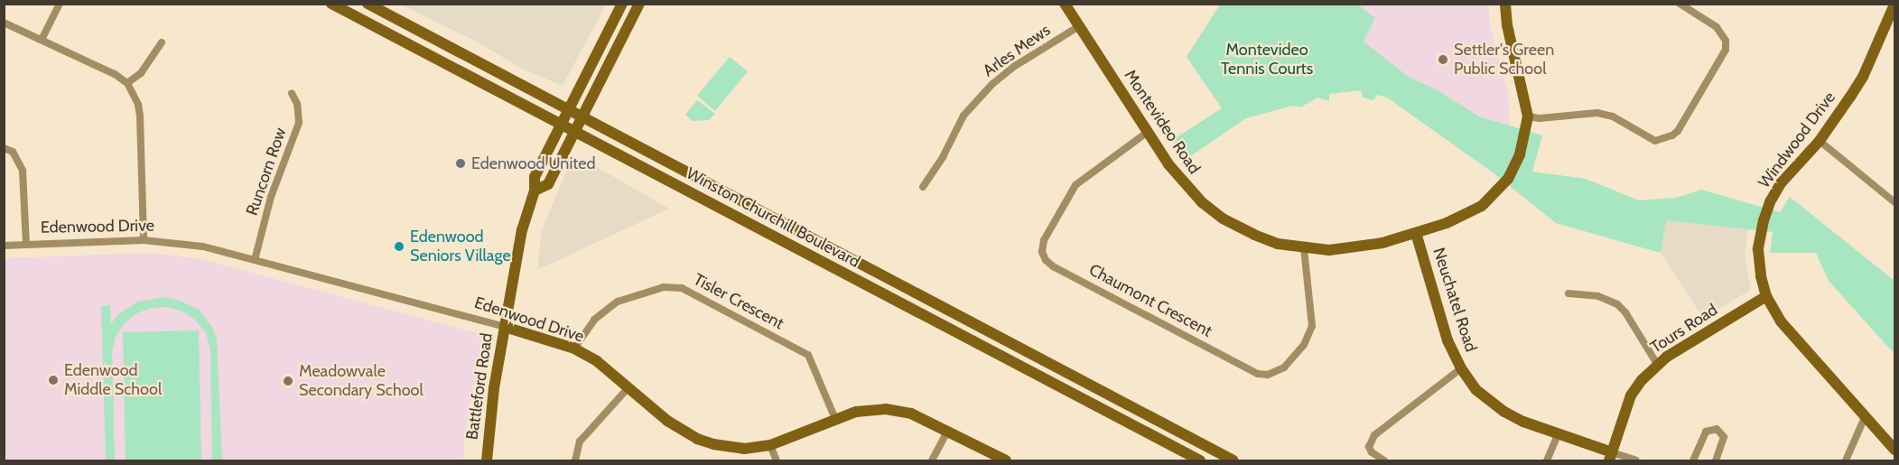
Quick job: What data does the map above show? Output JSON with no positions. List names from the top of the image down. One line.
{"streets":{"street":["Arles Mews","Montevideo Road","Windwood Drive","Runcorn Row","Winston Churchill Boulevard","Edenwood Drive","Neuchatel Road","Chaumont Crescent","Tisler Crescent","Tours Road","Battleford Road"]},"crossings":[["Arles Mews","Montevideo Road"],["Montevideo Road","Neuchatel Road"],["Montevideo Road","Chaumont Crescent"],["Windwood Drive","Tours Road"],["Runcorn Row","Edenwood Drive"],["Winston Churchill Boulevard","Battleford Road"],["Edenwood Drive","Tisler Crescent"],["Edenwood Drive","Battleford Road"],["Neuchatel Road","Tours Road"]],"parks":["Montevideo Tennis Courts"],"places":["Settler's Green Public School","Edenwood United","Edenwood Seniors Village","Edenwood Middle School","Meadowvale Secondary School"]}
